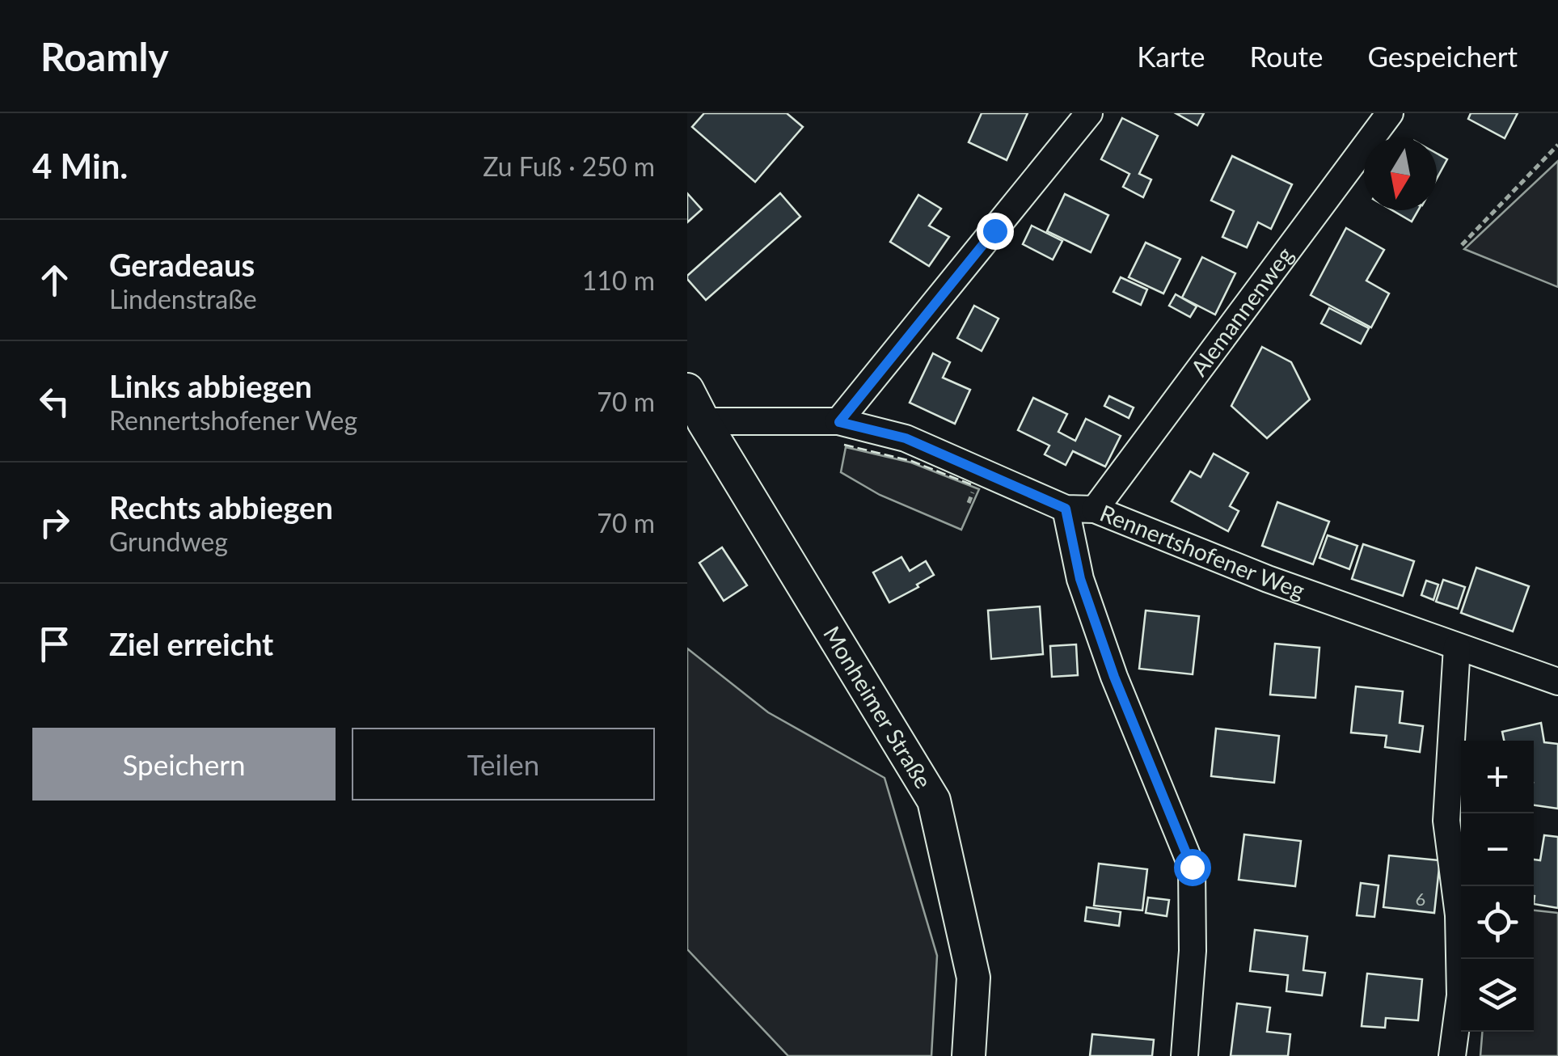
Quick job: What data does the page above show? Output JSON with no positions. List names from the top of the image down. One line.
{"streets":{"main road":["Monheimer Straße"],"street":["Alemannenweg","Rennertshofener Weg"]},"crossings":[["Alemannenweg","Rennertshofener Weg"],["Rennertshofener Weg","Monheimer Straße"]],"house_numbers":["6"],"north":"bottom","page":{"header":"Roamly","nav":["Karte","Route","Gespeichert"],"heading":["4 Min.","Zu Fuß · 250 m"],"list":[["Geradeaus","Lindenstraße","110 m"],["Links abbiegen","Rennertshofener Weg","70 m"],["Rechts abbiegen","Grundweg","70 m"],"Ziel erreicht"],"buttons":["Speichern","Teilen"],"map_buttons":["+","−"]}}
